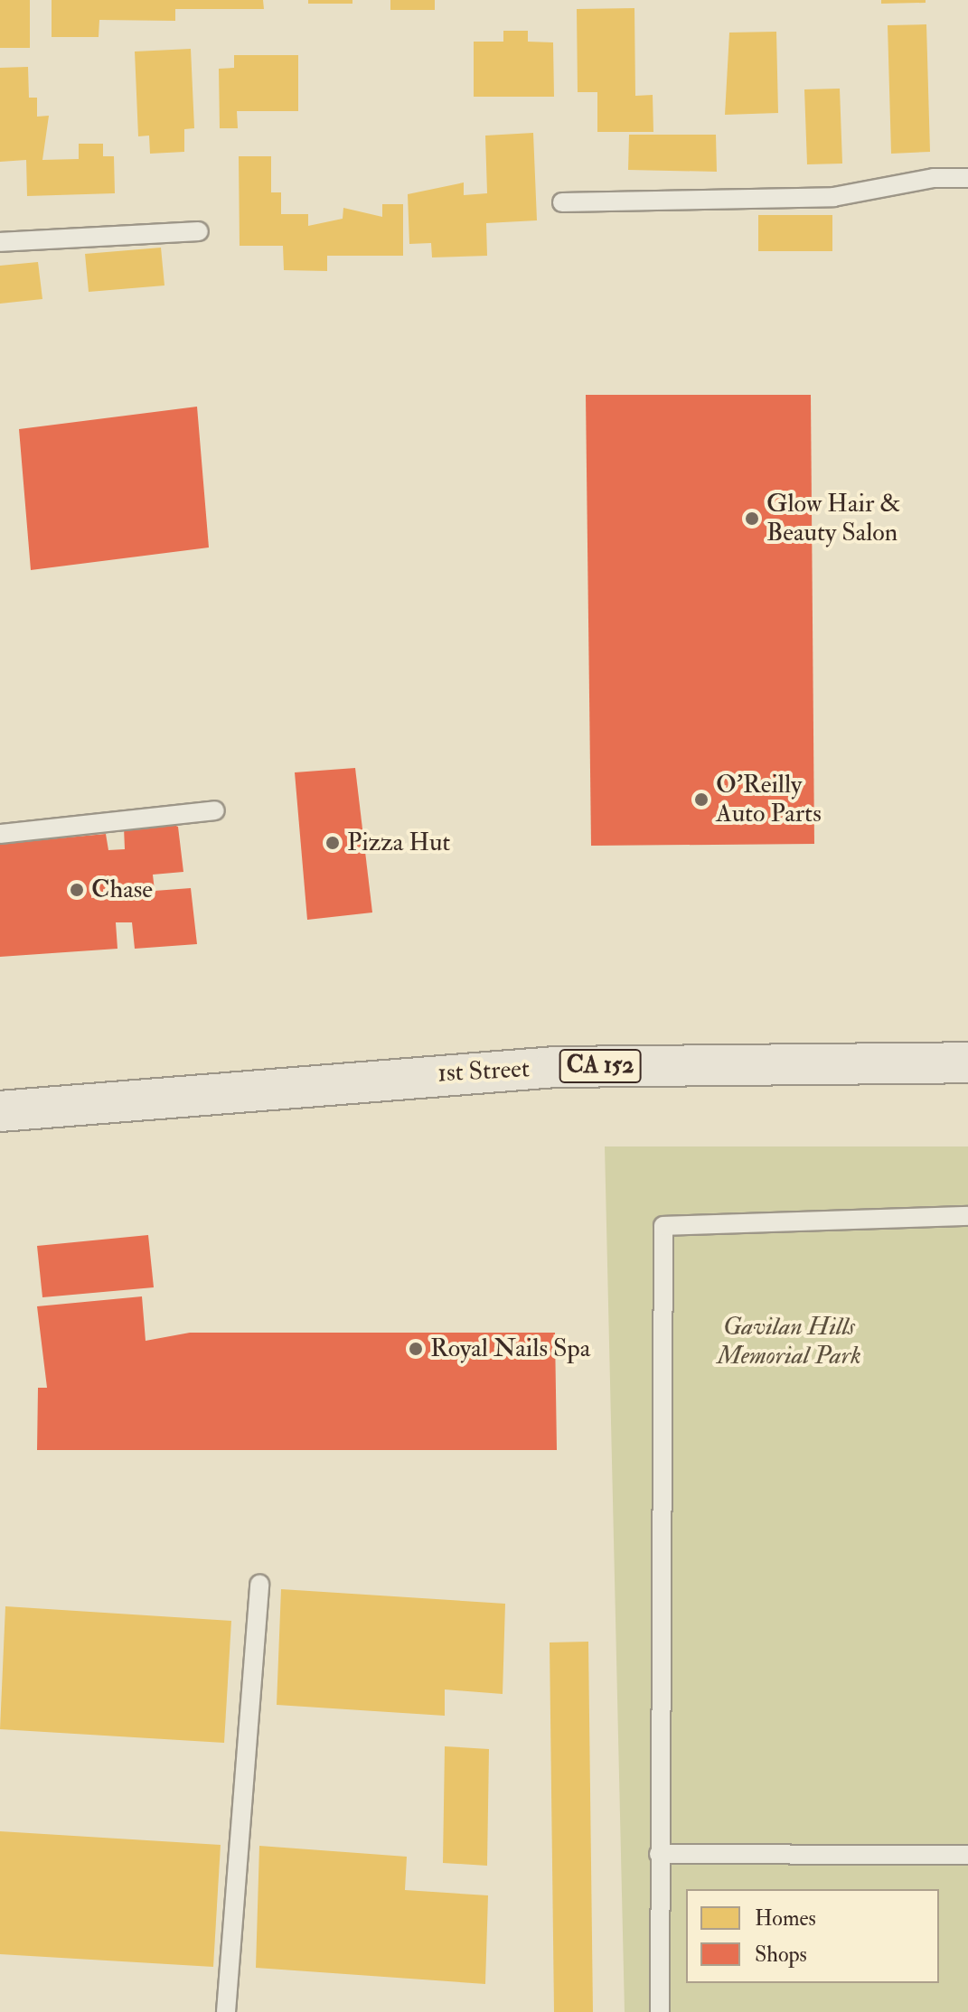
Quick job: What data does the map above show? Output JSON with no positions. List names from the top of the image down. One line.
{"streets":{"main road":["CA 152","1st Street"]},"parks":["Gavilan Hills Memorial Park"],"places":["Glow Hair & Beauty Salon","O'Reilly Auto Parts","Pizza Hut","Chase","Royal Nails Spa"],"legend":["Homes","Shops"]}
